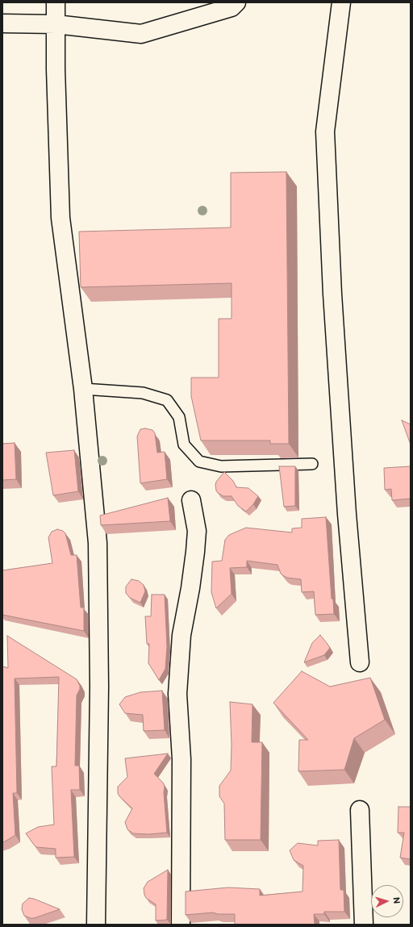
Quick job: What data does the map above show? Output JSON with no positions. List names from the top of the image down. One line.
{"north":"right"}
